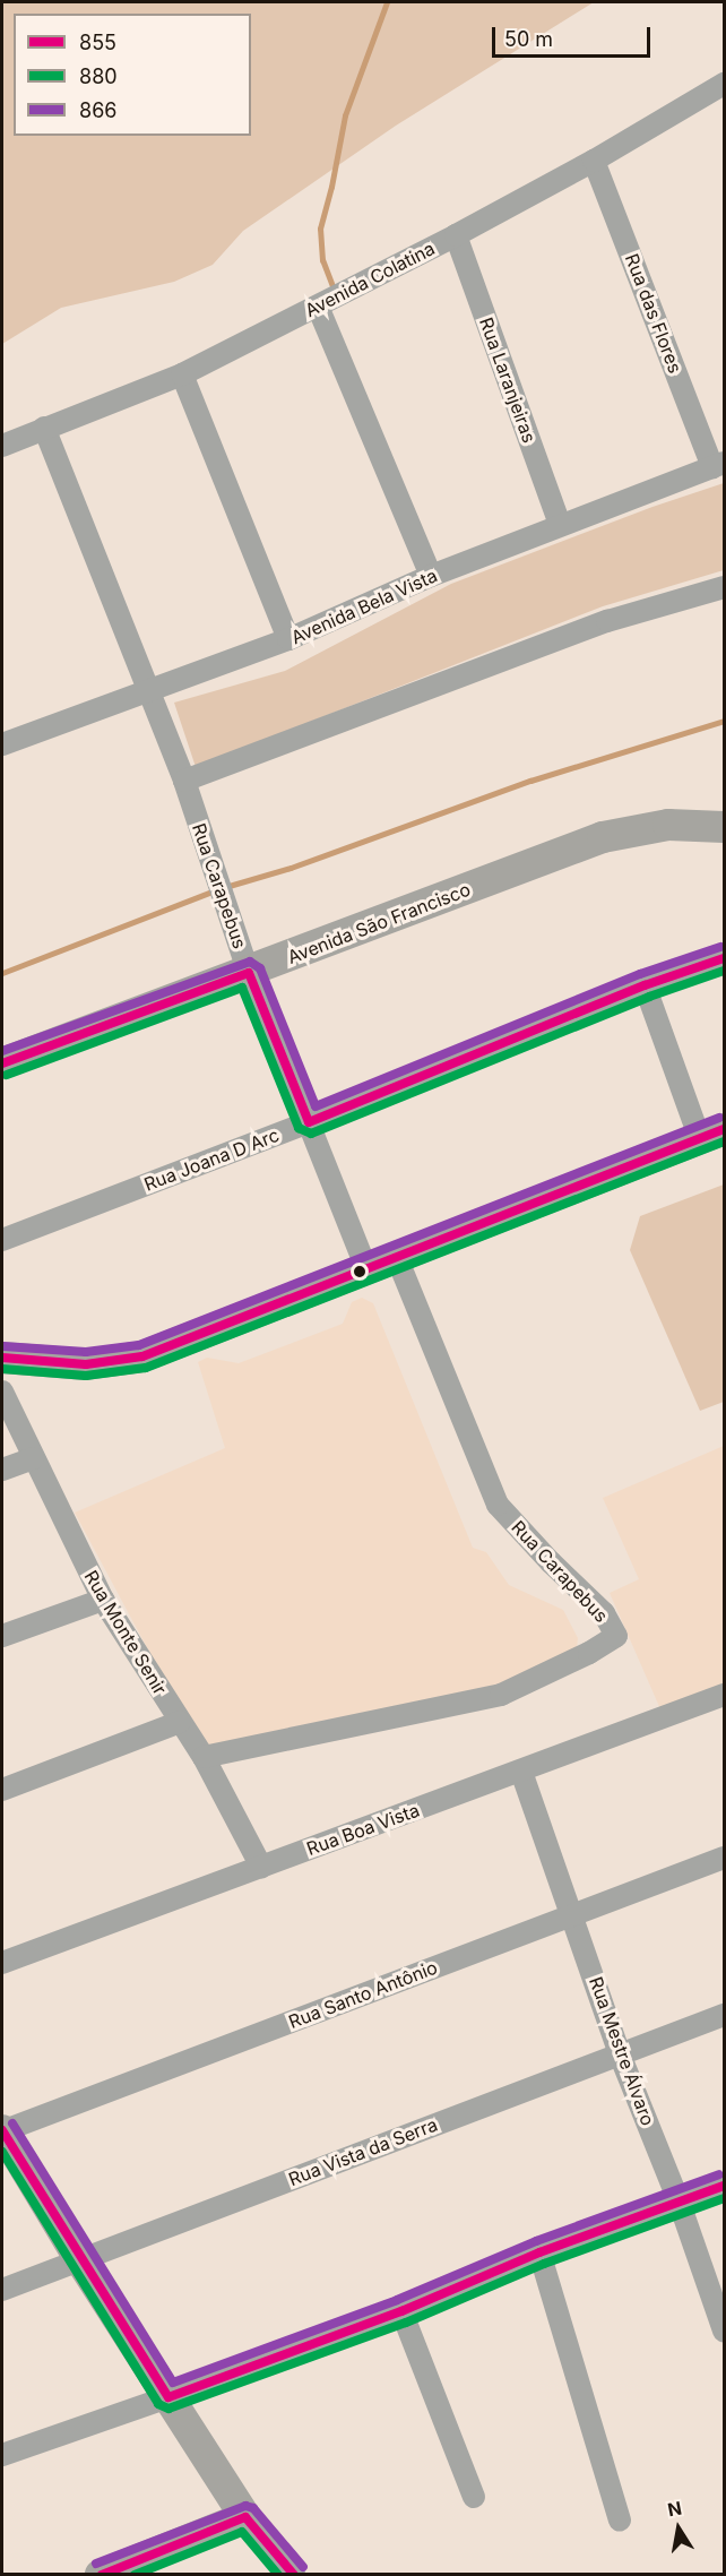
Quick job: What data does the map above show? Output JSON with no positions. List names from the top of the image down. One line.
{"streets":{"street":["Avenida Colatina","Rua das Flores","Rua Laranjeiras","Avenida Bela Vista","Rua Carapebus","Avenida São Francisco","Rua Joana D Arc","Rua Monte Senir","Rua Boa Vista","Rua Santo Antônio","Rua Mestre Álvaro","Rua Vista da Serra"]},"crossings":[["Avenida Colatina","Rua das Flores"],["Avenida Colatina","Rua Laranjeiras"],["Avenida Colatina","Rua Carapebus"],["Rua das Flores","Avenida Bela Vista"],["Rua Laranjeiras","Avenida Bela Vista"],["Avenida Bela Vista","Rua Carapebus"],["Rua Carapebus","Avenida São Francisco"],["Rua Carapebus","Rua Joana D Arc"],["Rua Carapebus","Rua Monte Senir"],["Rua Monte Senir","Rua Boa Vista"],["Rua Boa Vista","Rua Mestre Álvaro"],["Rua Santo Antônio","Rua Mestre Álvaro"],["Rua Mestre Álvaro","Rua Vista da Serra"]],"lines":["transit line 866","transit line 855","transit line 880"],"legend":["855","880","866"],"scale_bar":"50 m","north":"top"}
